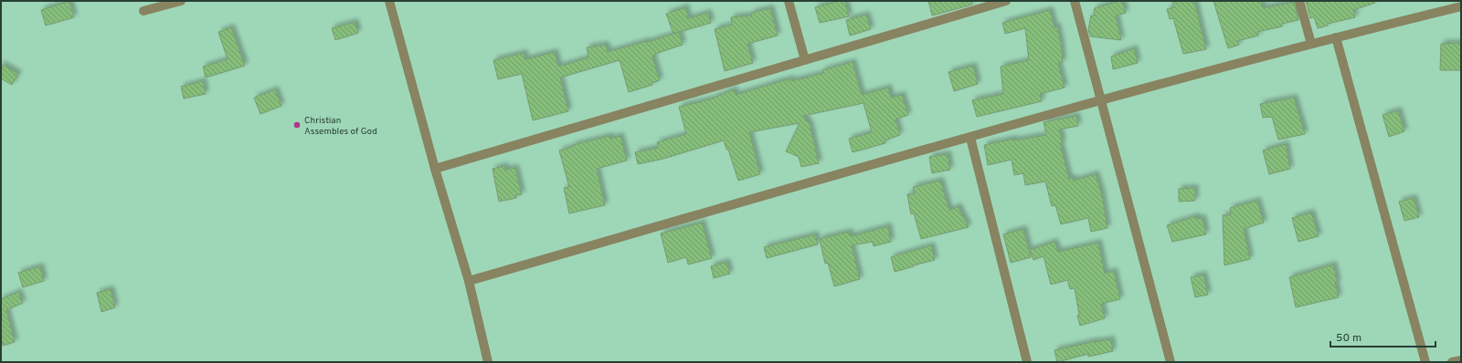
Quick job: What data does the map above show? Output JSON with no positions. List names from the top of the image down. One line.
{"places":["Christian Assembles of God"],"scale_bar":"50 m"}
